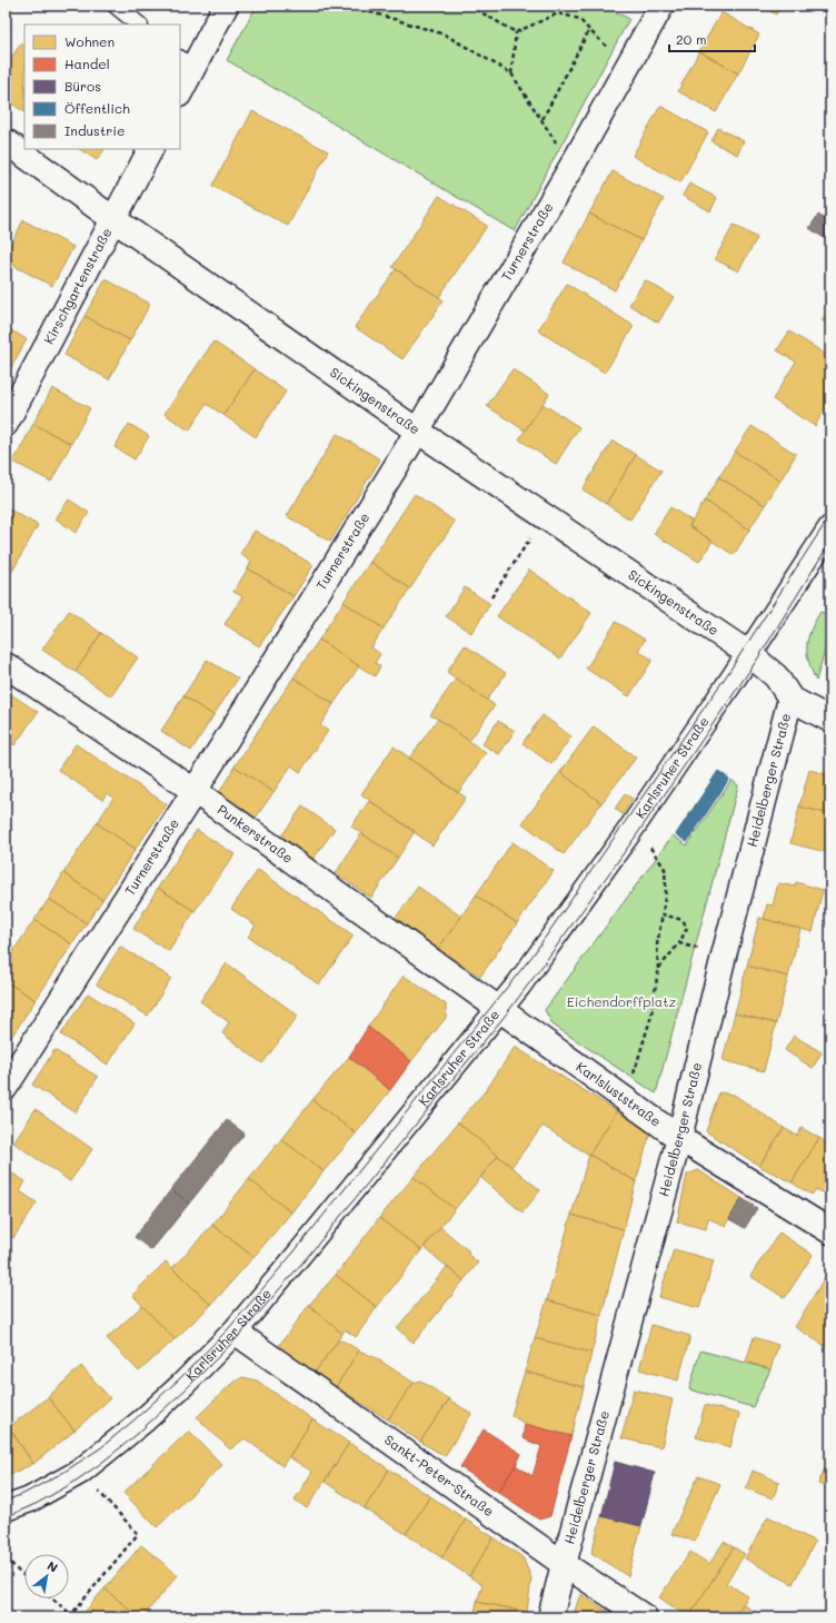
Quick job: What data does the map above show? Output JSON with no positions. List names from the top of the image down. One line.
{"streets":{"street":["Turnerstraße","Kirschgartenstraße","Sickingenstraße","Karlsruher Straße","Heidelberger Straße","Punkerstraße","Karlsluststraße","Sankt-Peter-Straße"]},"crossings":[["Turnerstraße","Sickingenstraße"],["Turnerstraße","Punkerstraße"],["Kirschgartenstraße","Sickingenstraße"],["Sickingenstraße","Karlsruher Straße"],["Sickingenstraße","Heidelberger Straße"],["Karlsruher Straße","Heidelberger Straße"],["Karlsruher Straße","Punkerstraße"],["Karlsruher Straße","Karlsluststraße"],["Karlsruher Straße","Sankt-Peter-Straße"],["Heidelberger Straße","Karlsluststraße"],["Heidelberger Straße","Sankt-Peter-Straße"],["Punkerstraße","Karlsluststraße"]],"parks":["Eichendorffplatz"],"legend":["Wohnen","Handel","Büros","Öffentlich","Industrie"],"scale_bar":"20 m","north":"top right"}
